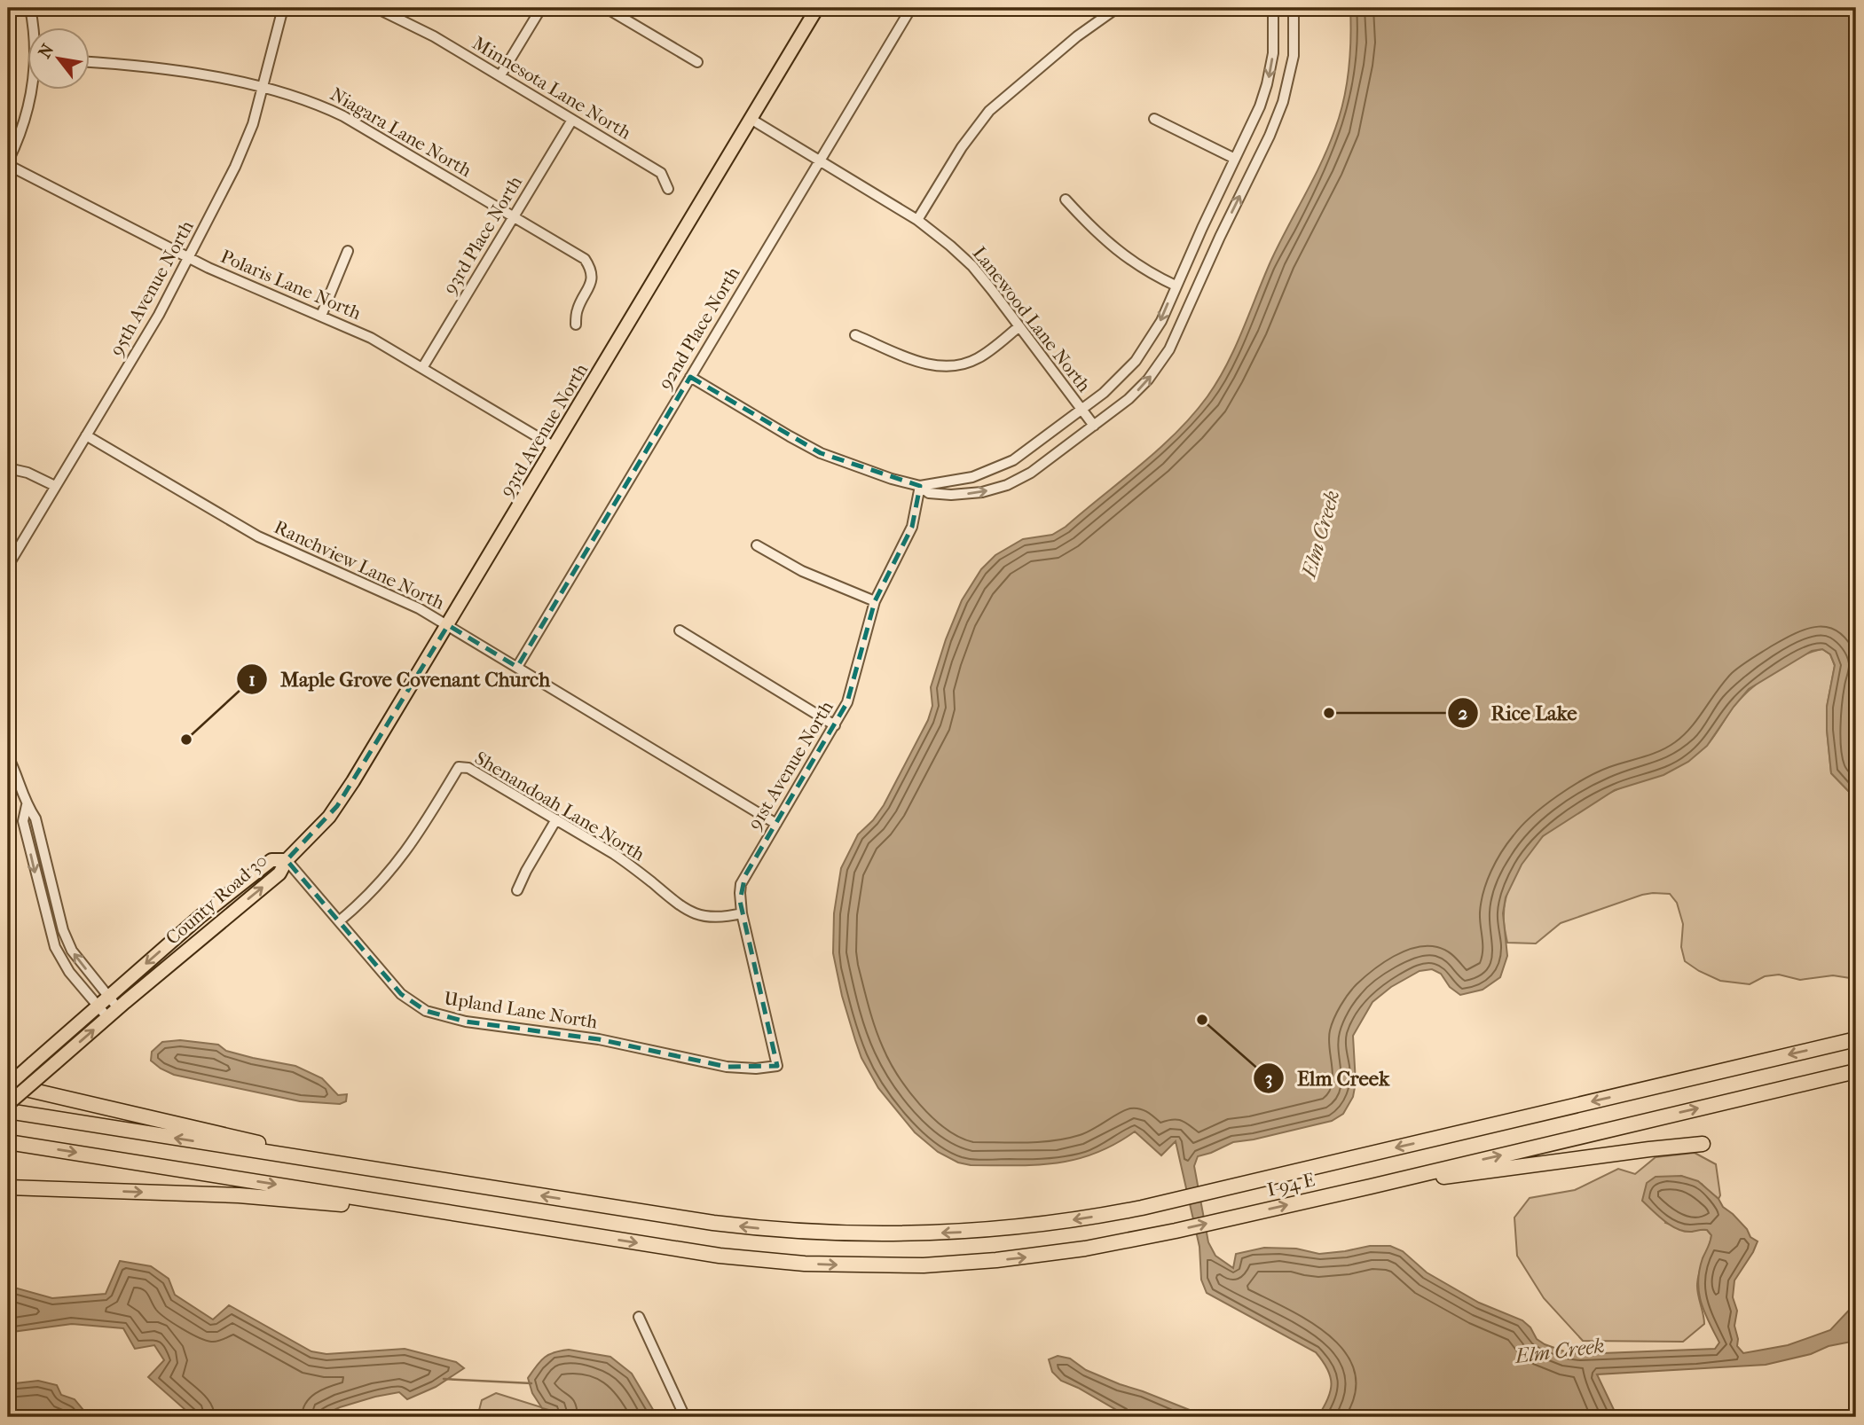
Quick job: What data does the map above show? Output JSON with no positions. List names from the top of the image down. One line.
{"streets":{"highway":["I-94 E"],"main road":["93rd Avenue North","County Road 30"],"street":["Minnesota Lane North","Niagara Lane North","93rd Place North","Polaris Lane North","95th Avenue North","Lanewood Lane North","92nd Place North","Ranchview Lane North","91st Avenue North","Shenandoah Lane North","Upland Lane North"]},"crossings":[["Minnesota Lane North","93rd Place North"],["Niagara Lane North","93rd Place North"],["Niagara Lane North","95th Avenue North"],["93rd Place North","Polaris Lane North"],["Polaris Lane North","95th Avenue North"],["Polaris Lane North","93rd Avenue North"],["95th Avenue North","Ranchview Lane North"],["Lanewood Lane North","92nd Place North"],["Lanewood Lane North","93rd Avenue North"],["92nd Place North","Ranchview Lane North"],["93rd Avenue North","Ranchview Lane North"],["93rd Avenue North","County Road 30"],["93rd Avenue North","Upland Lane North"],["Ranchview Lane North","91st Avenue North"],["91st Avenue North","Shenandoah Lane North"],["91st Avenue North","Upland Lane North"],["Shenandoah Lane North","Upland Lane North"],["County Road 30","Upland Lane North"]],"water":["Elm Creek"],"places":["Rice Lake","Maple Grove Covenant Church","Elm Creek"],"north":"top left"}
